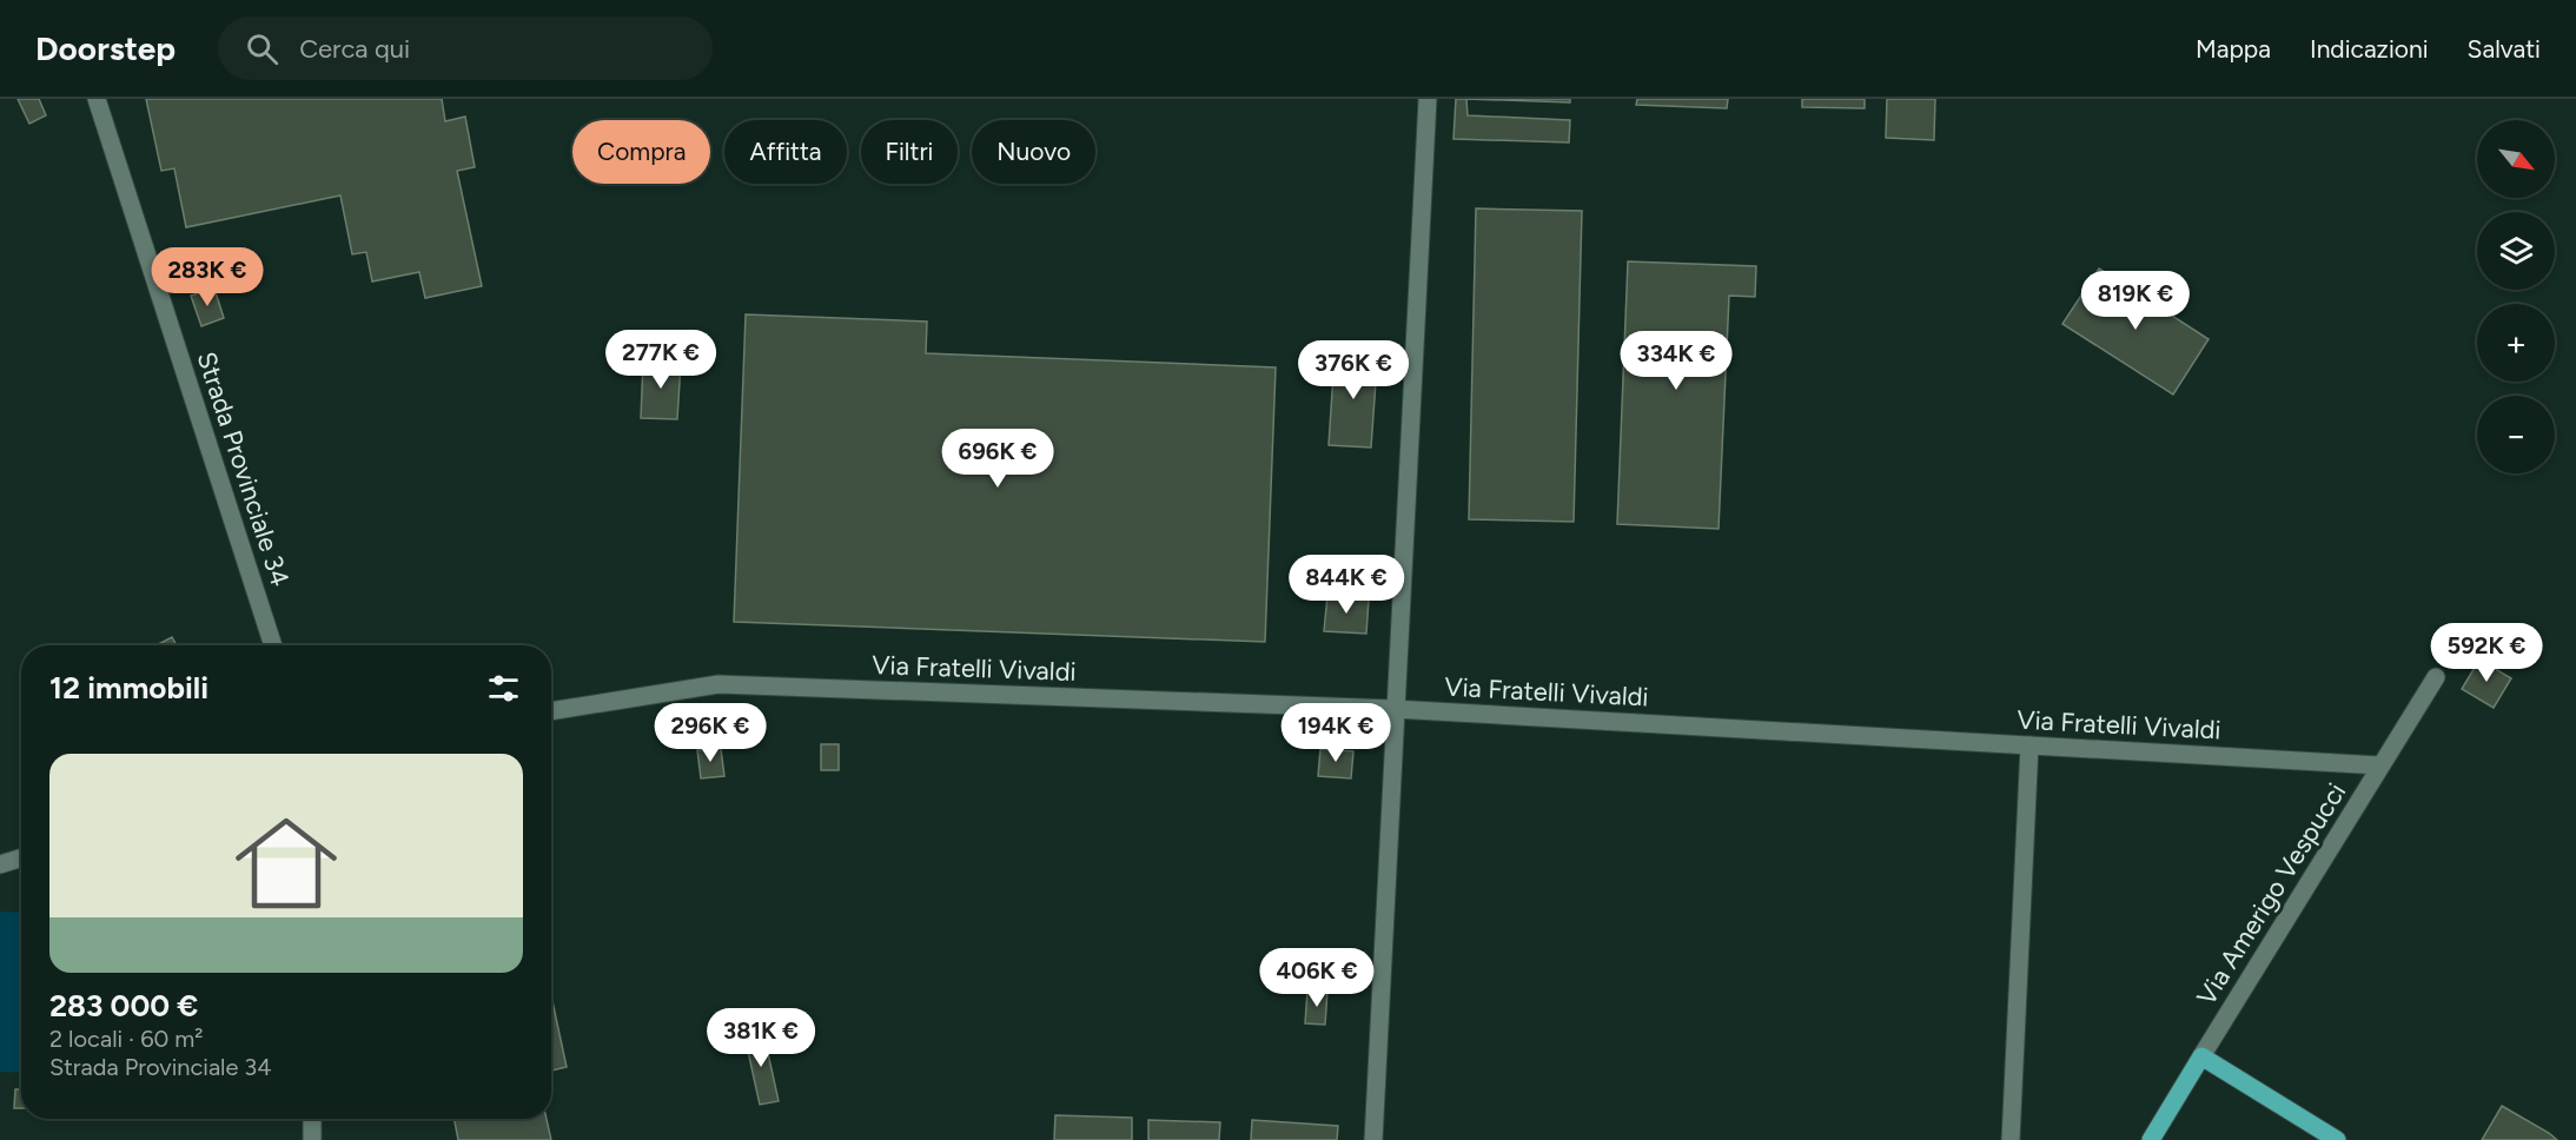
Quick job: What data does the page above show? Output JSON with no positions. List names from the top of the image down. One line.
{"streets":{"main road":["Via Amerigo Vespucci"],"street":["Strada Provinciale 34","Via Fratelli Vivaldi"]},"crossings":[["Via Fratelli Vivaldi","Via Amerigo Vespucci"]],"north":"bottom right","page":{"header":"Doorstep","search":"Cerca qui","nav":["Mappa","Indicazioni","Salvati"],"map_buttons":["+","−"],"chip":["Compra","Affitta","Filtri","Nuovo"],"price":["283K €","819K €","277K €","334K €","376K €","696K €","844K €","592K €","296K €","194K €","406K €","381K €"],"heading":"12 immobili","list":[{"name":"283 000 €","note":"2 locali · 60 m² · Strada Provinciale 34"}]}}
